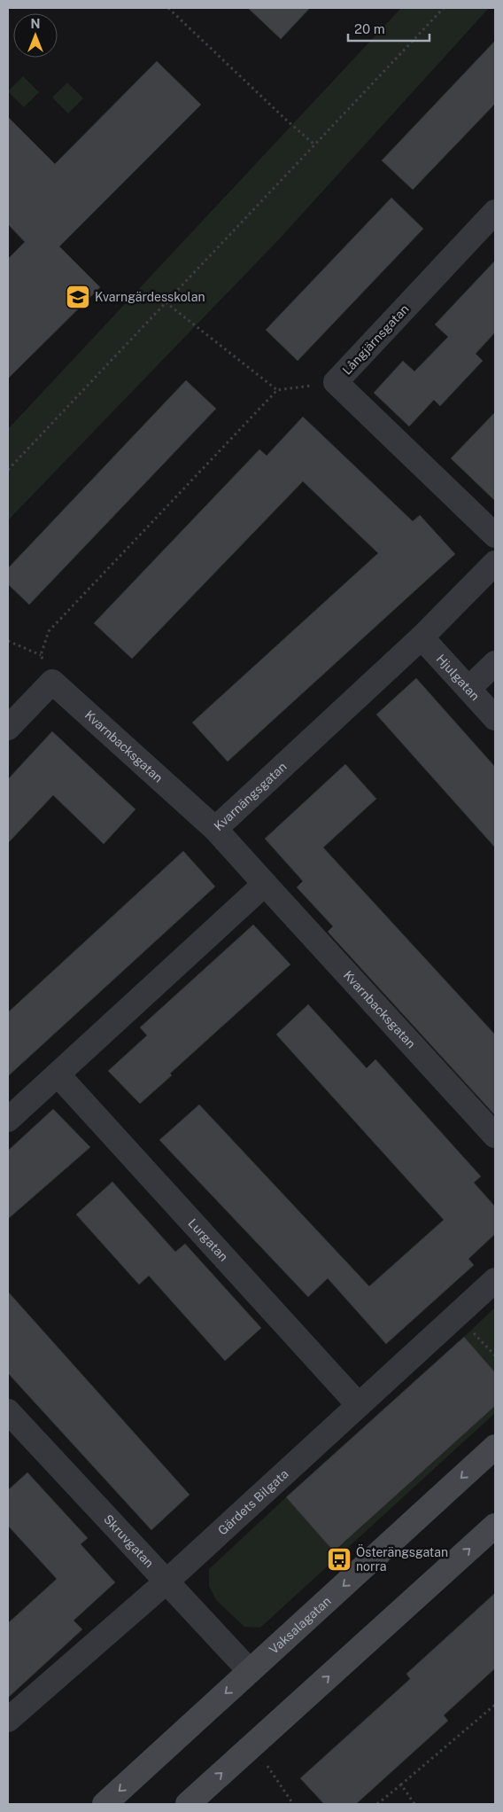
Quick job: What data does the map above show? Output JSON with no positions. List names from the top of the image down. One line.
{"streets":{"main road":["Vaksalagatan"],"street":["Långjärnsgatan","Hjulgatan","Kvarnbacksgatan","Kvarnängsgatan","Lurgatan","Gärdets Bilgata","Skruvgatan"]},"crossings":[["Hjulgatan","Kvarnängsgatan"],["Kvarnbacksgatan","Kvarnängsgatan"],["Lurgatan","Gärdets Bilgata"],["Gärdets Bilgata","Skruvgatan"],["Skruvgatan","Vaksalagatan"]],"places":{"school or university":["Kvarngärdesskolan"],"bus stop":["Österängsgatan norra"]},"scale_bar":"20 m","north":"top"}
